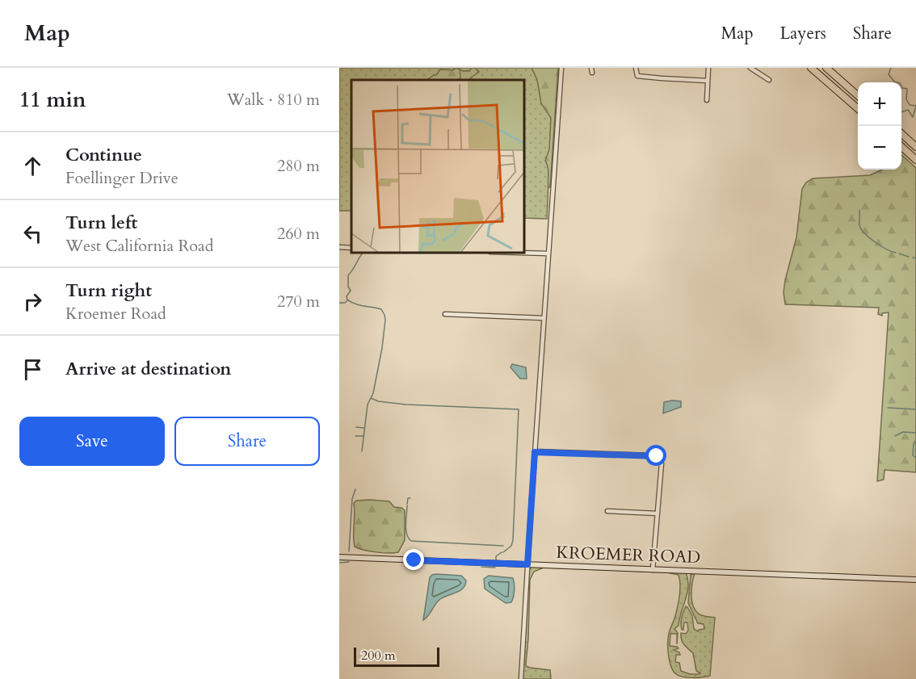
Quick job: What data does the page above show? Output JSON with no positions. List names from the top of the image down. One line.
{"streets":{"street":["KROEMER ROAD"]},"scale_bar":"200 m","page":{"header":"Map","nav":["Map","Layers","Share"],"heading":["11 min","Walk · 810 m"],"map_buttons":["+","−"],"list":[["Continue","Foellinger Drive","280 m"],["Turn left","West California Road","260 m"],["Turn right","Kroemer Road","270 m"],"Arrive at destination"],"buttons":["Save","Share"],"scale":"200 m"}}
